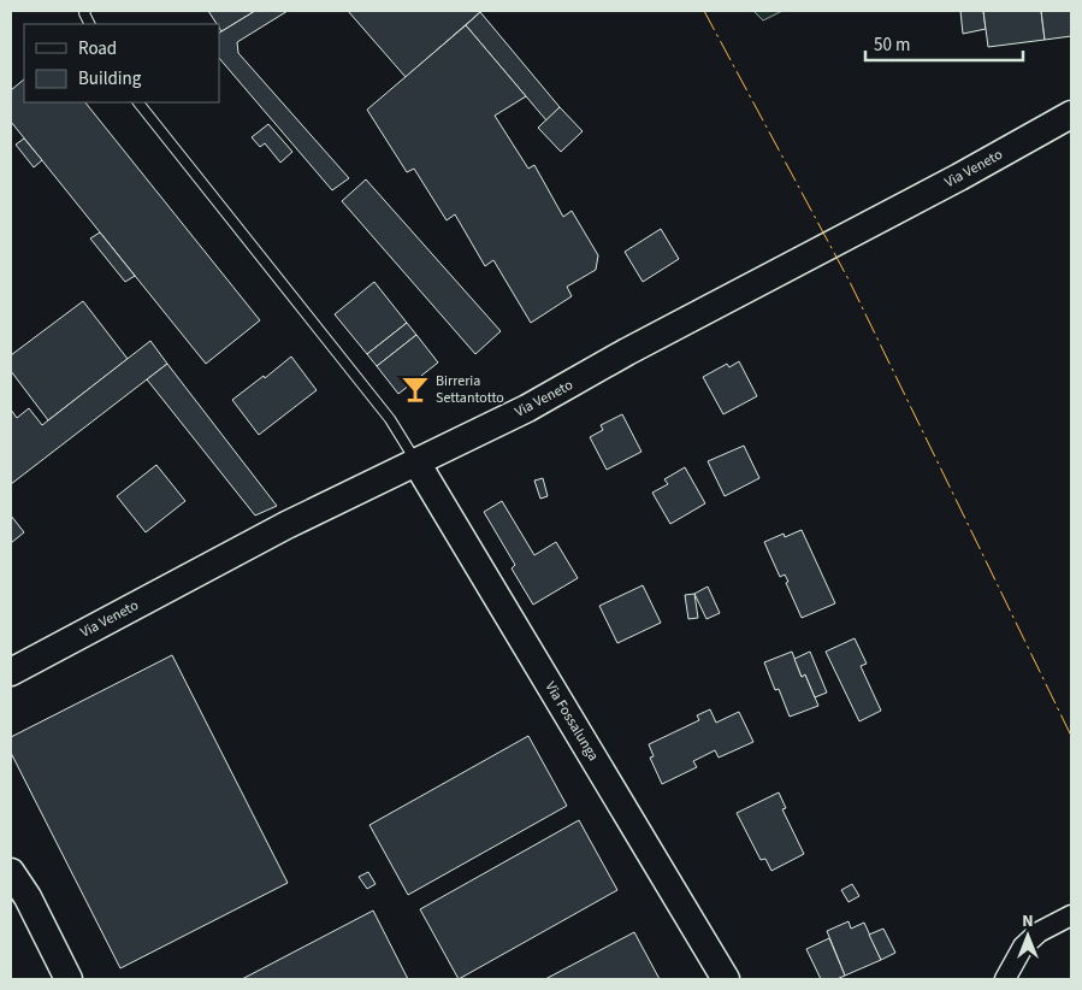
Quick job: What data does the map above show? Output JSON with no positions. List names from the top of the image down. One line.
{"streets":{"street":["Via Veneto","Via Fossalunga"]},"crossings":[["Via Veneto","Via Fossalunga"]],"places":{"bar":["Birreria Settantotto"]},"legend":["Road","Building"],"scale_bar":"50 m","north":"top"}
